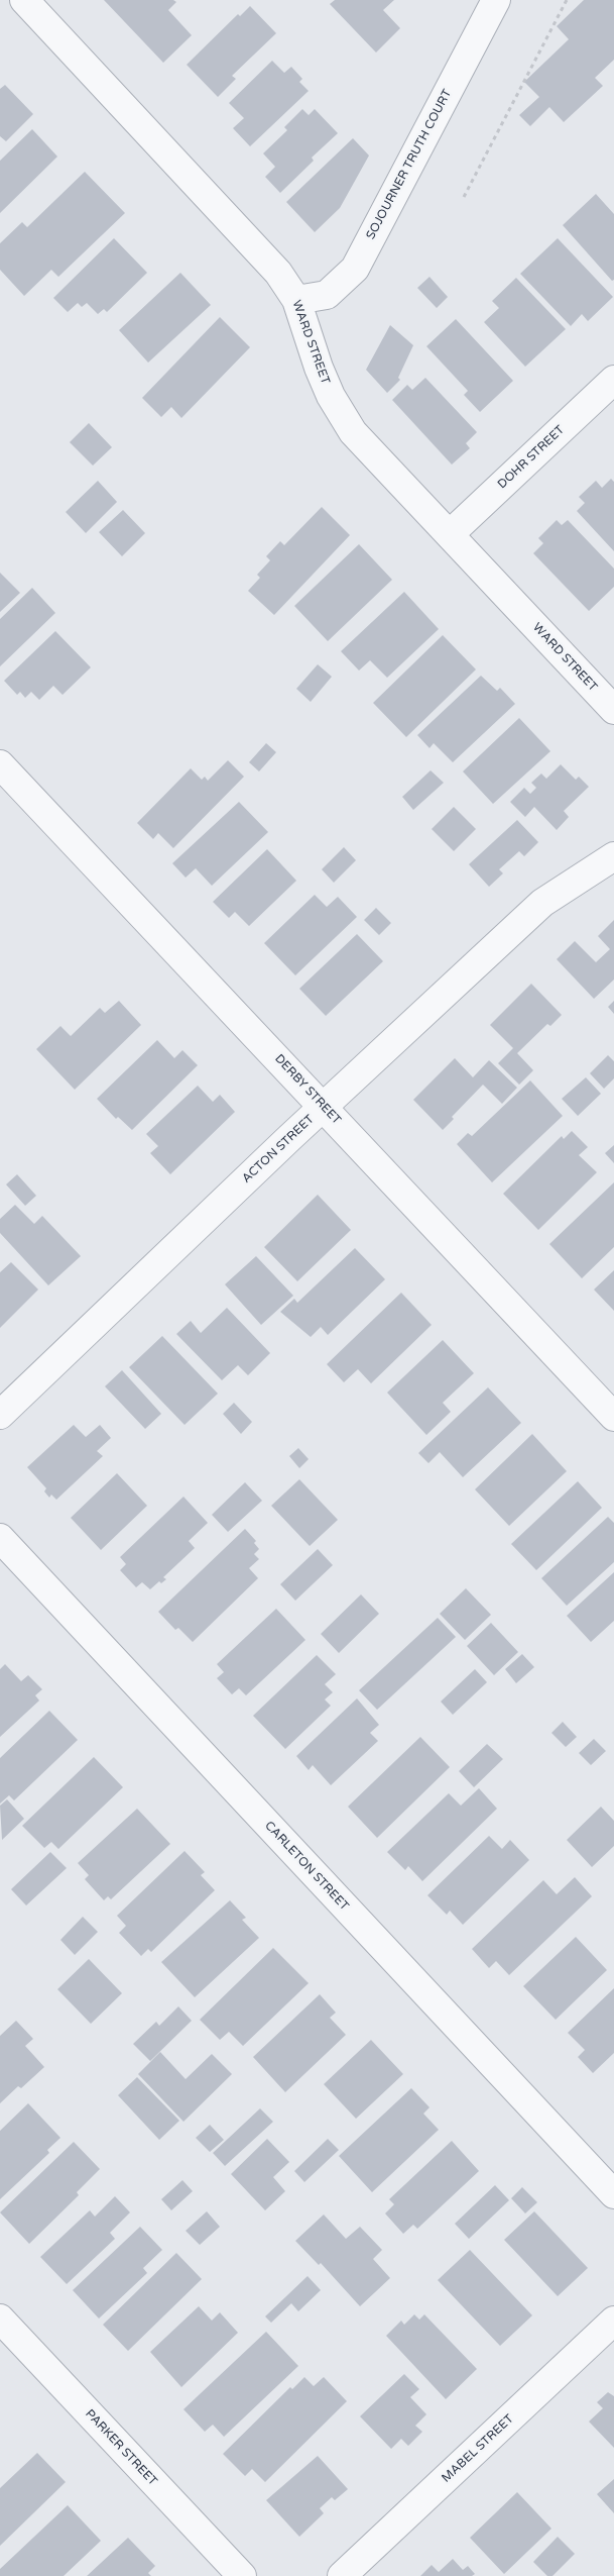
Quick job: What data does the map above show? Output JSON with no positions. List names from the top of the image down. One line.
{"streets":{"street":["SOJOURNER TRUTH COURT","WARD STREET","DOHR STREET","DERBY STREET","ACTON STREET","CARLETON STREET","PARKER STREET","MABEL STREET"]},"crossings":[["SOJOURNER TRUTH COURT","WARD STREET"],["WARD STREET","DOHR STREET"],["DERBY STREET","ACTON STREET"]]}
